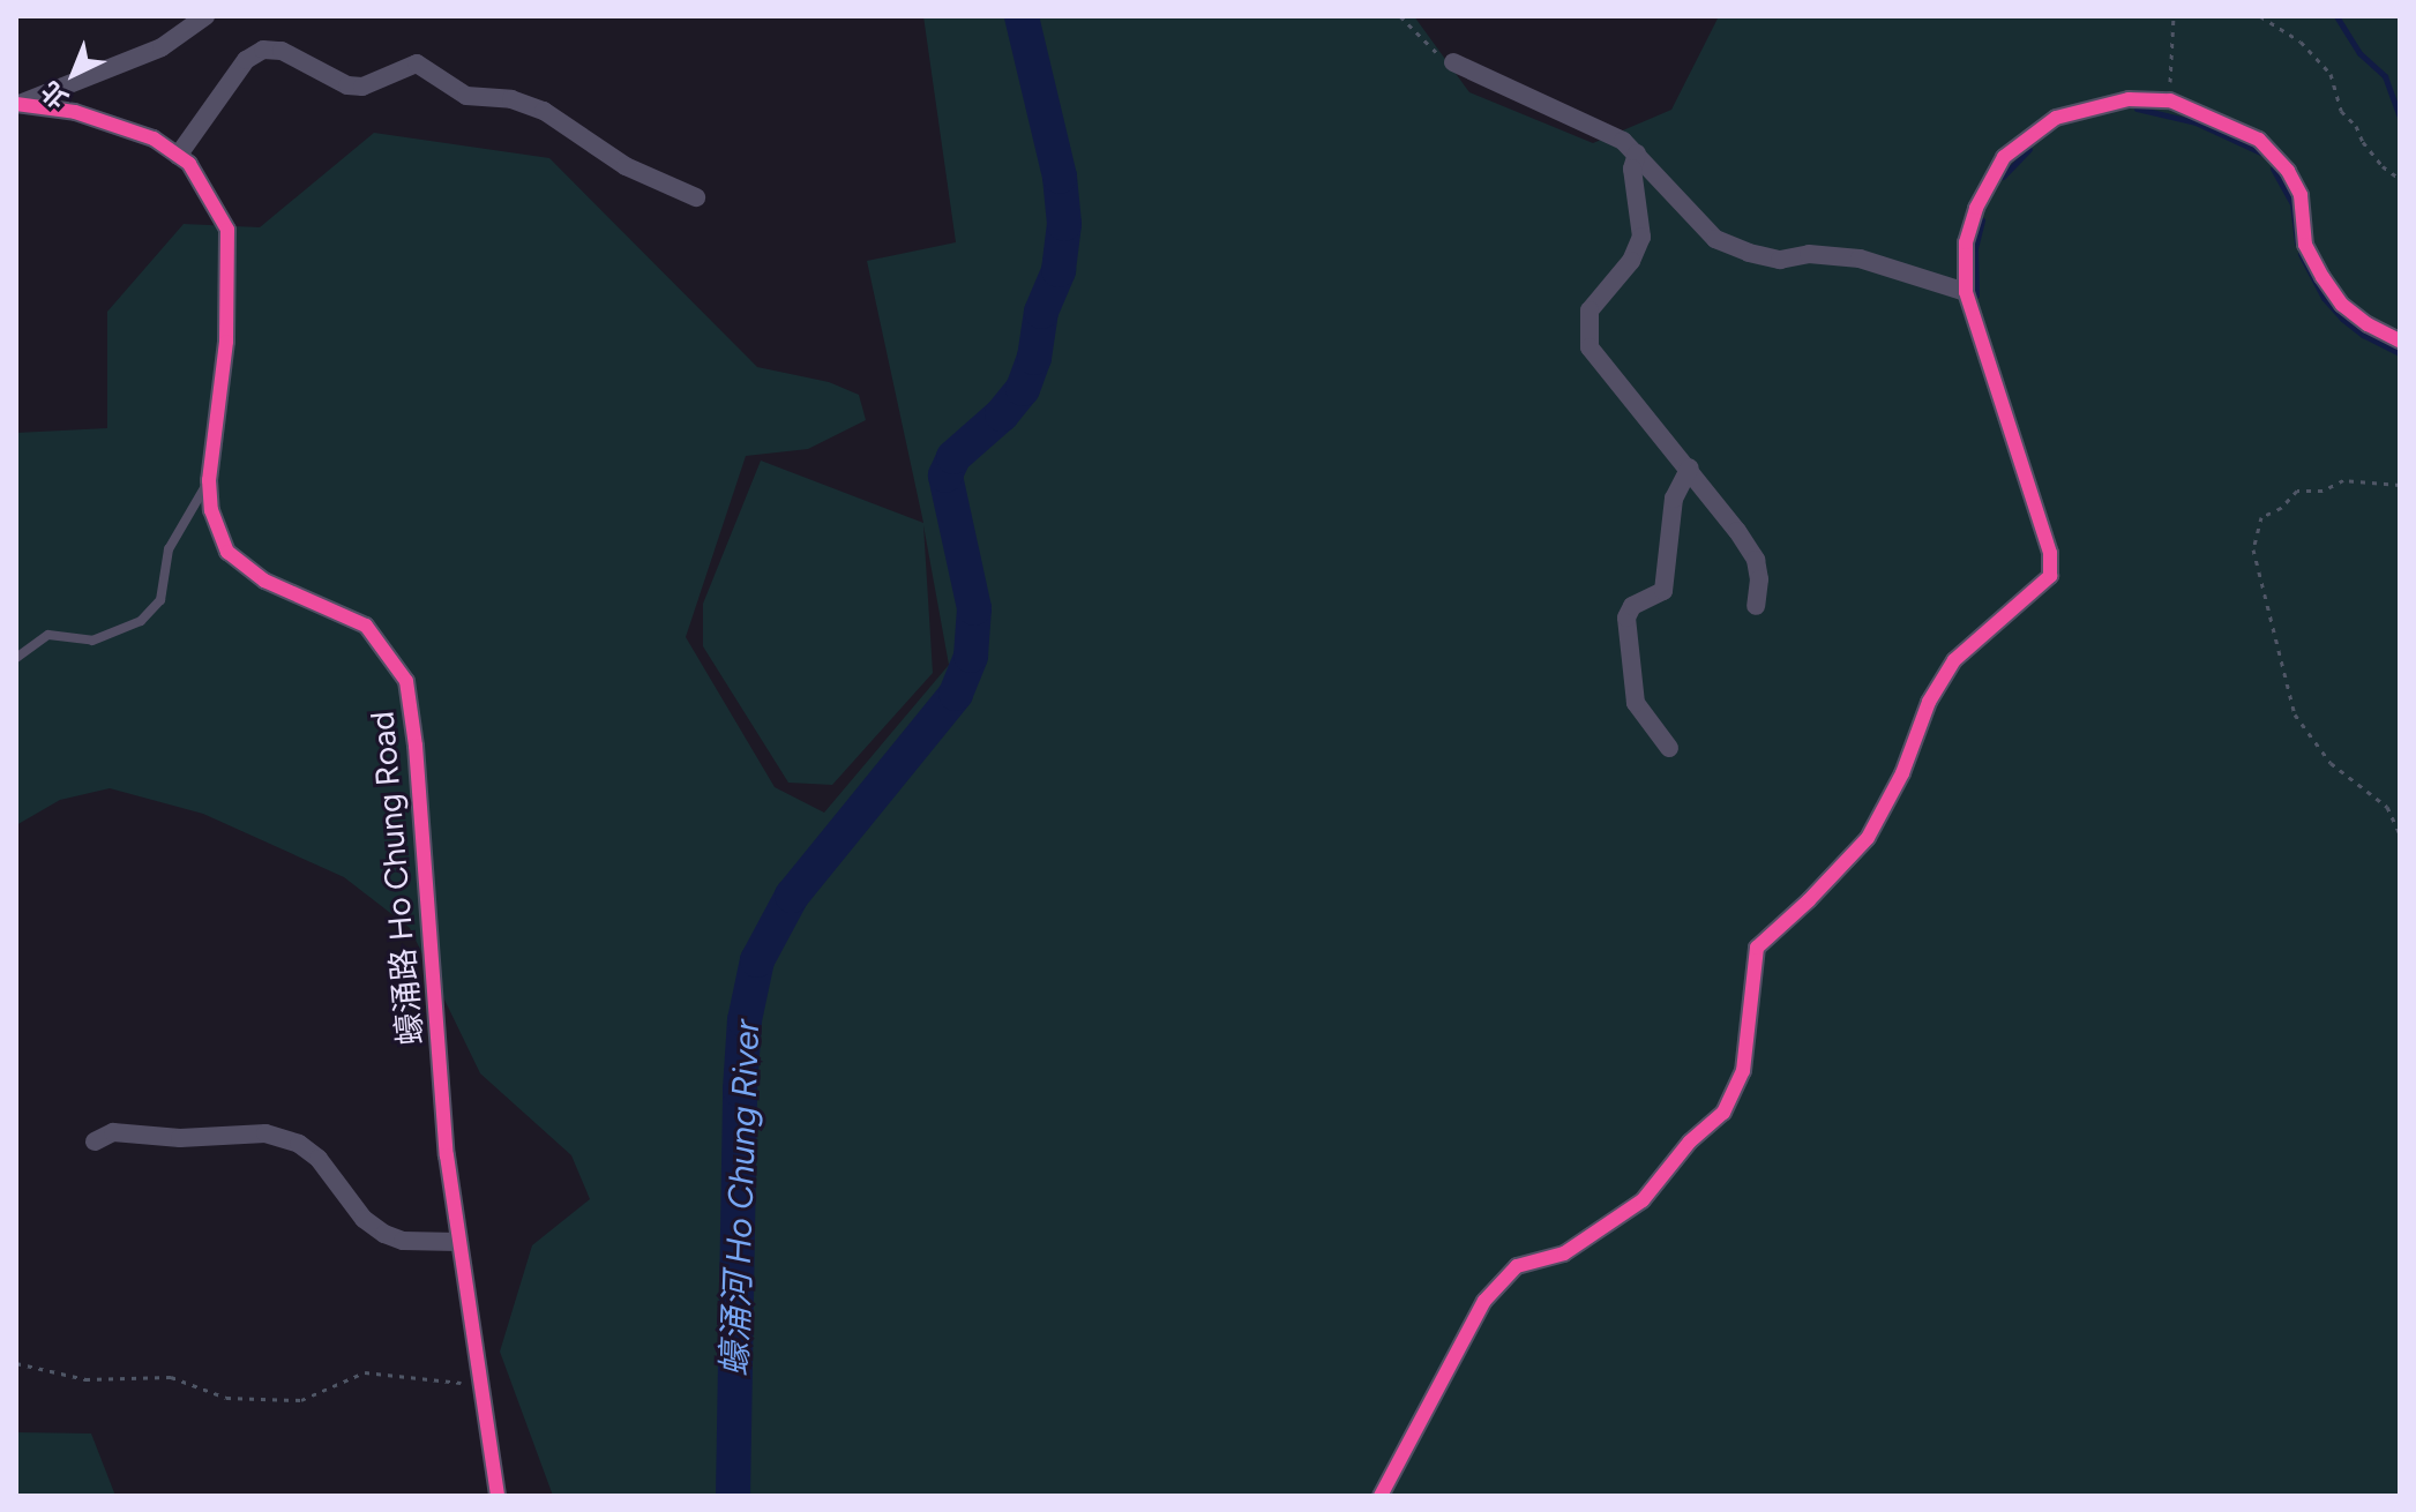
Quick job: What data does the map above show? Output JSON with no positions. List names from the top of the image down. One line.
{"streets":{"street":["蠔涌路 Ho Chung Road"]},"water":["蠔涌河 Ho Chung River"],"north":"bottom left"}
